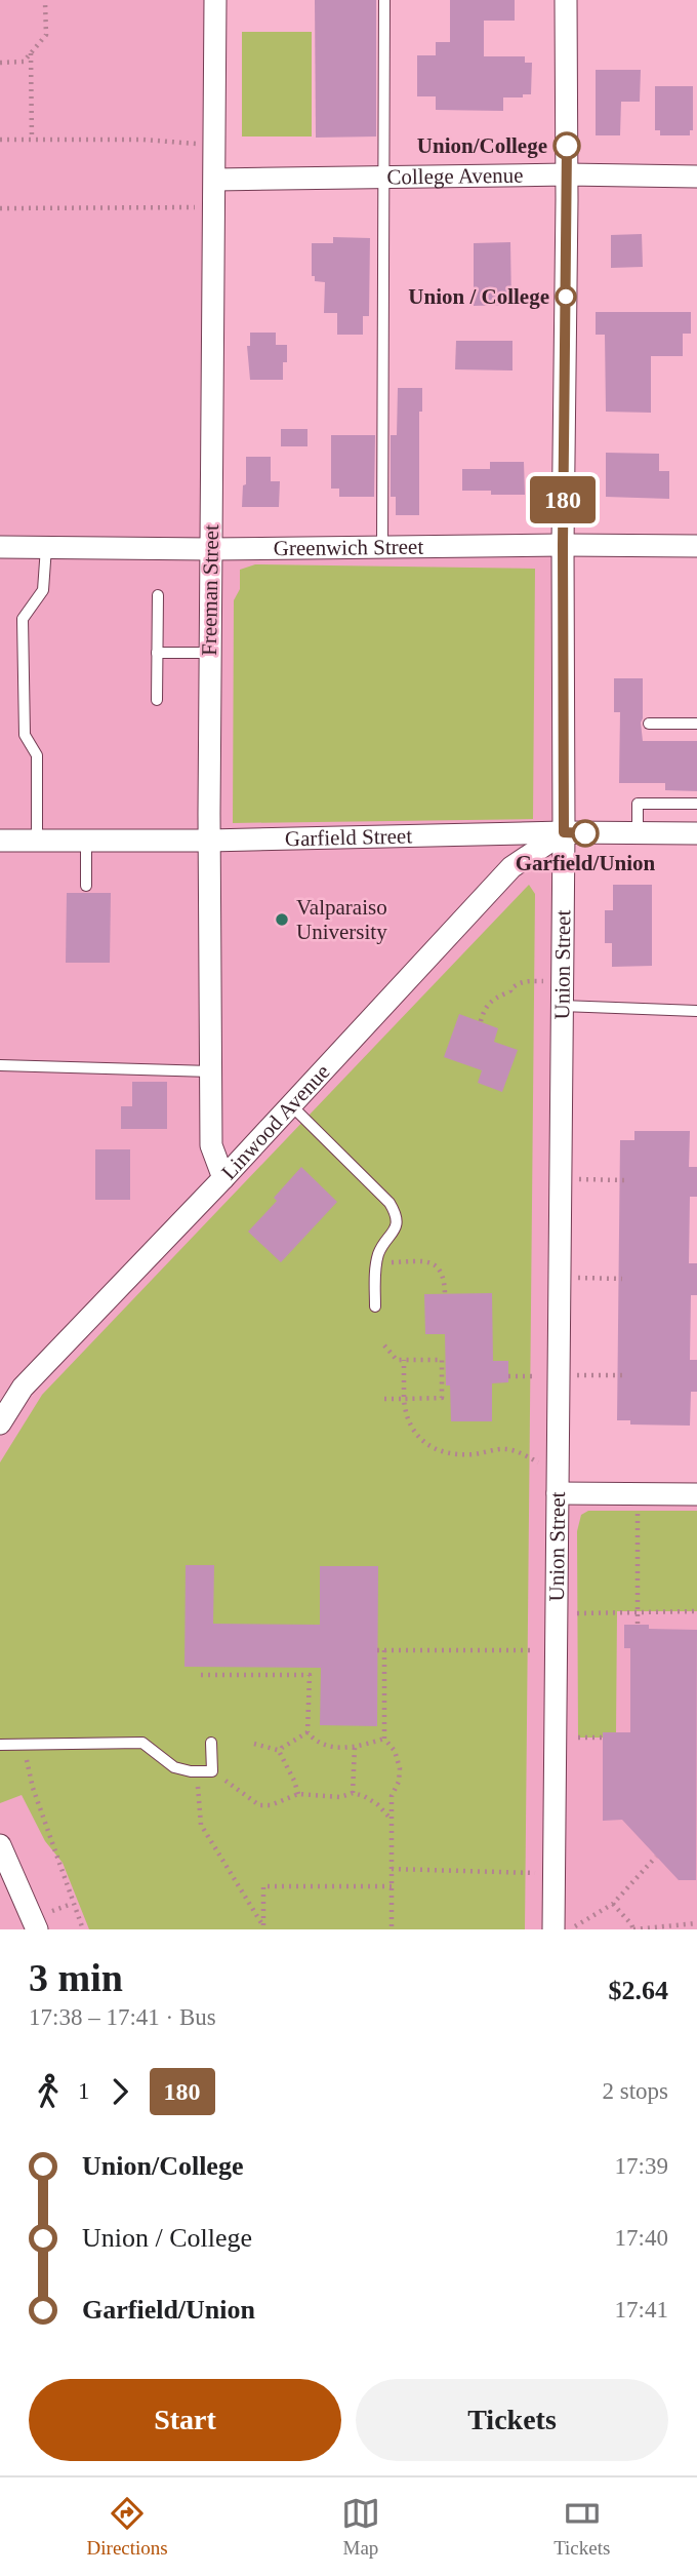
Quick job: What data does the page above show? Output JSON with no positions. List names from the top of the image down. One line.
{"streets":{"street":["College Avenue","Greenwich Street","Freeman Street","Garfield Street","Union Street","Linwood Avenue"]},"crossings":[["College Avenue","Freeman Street"],["College Avenue","Union Street"],["Greenwich Street","Freeman Street"],["Greenwich Street","Union Street"],["Freeman Street","Garfield Street"],["Freeman Street","Linwood Avenue"],["Garfield Street","Union Street"],["Garfield Street","Linwood Avenue"],["Union Street","Linwood Avenue"]],"places":["Union/College","Union / College","Garfield/Union","Valparaiso University"],"lines":["bus line 180"],"page":{"on_map":"180","heading":["3 min","17:38 – 17:41 · Bus","$2.64"],"legs":["1","180","2 stops"],"list":[{"name":"Union/College","value":"17:39"},{"name":"Union / College","value":"17:40"},{"name":"Garfield/Union","value":"17:41"}],"buttons":["Start","Tickets"],"tabs":["Directions","Map","Tickets"]}}
